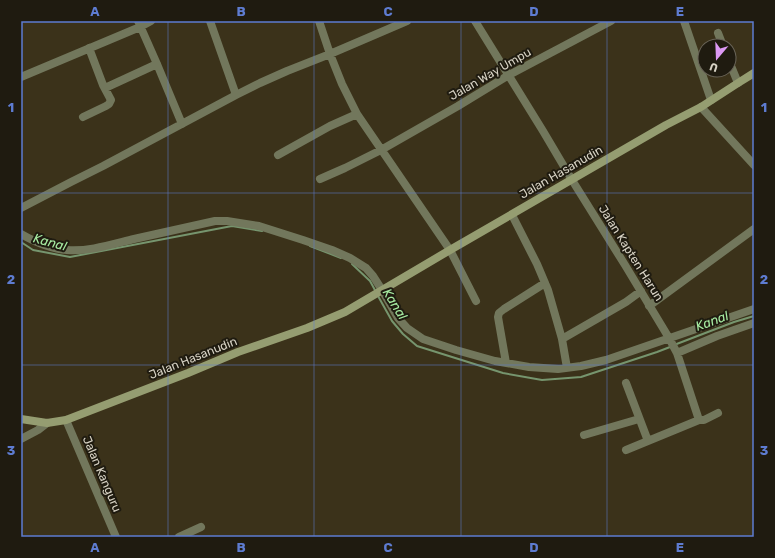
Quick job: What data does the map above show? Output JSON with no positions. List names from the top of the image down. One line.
{"streets":{"main road":["Jalan Hasanudin"],"street":["Jalan Way Umpu","Jalan Kapten Harun","Jalan Kanguru"]},"crossings":[["Jalan Way Umpu","Jalan Kapten Harun"],["Jalan Hasanudin","Jalan Kapten Harun"],["Jalan Hasanudin","Jalan Kanguru"]],"water":["Kanal"],"north":"bottom","grid":{"columns":["A","B","C","D","E"],"rows":["1","2","3"]}}
